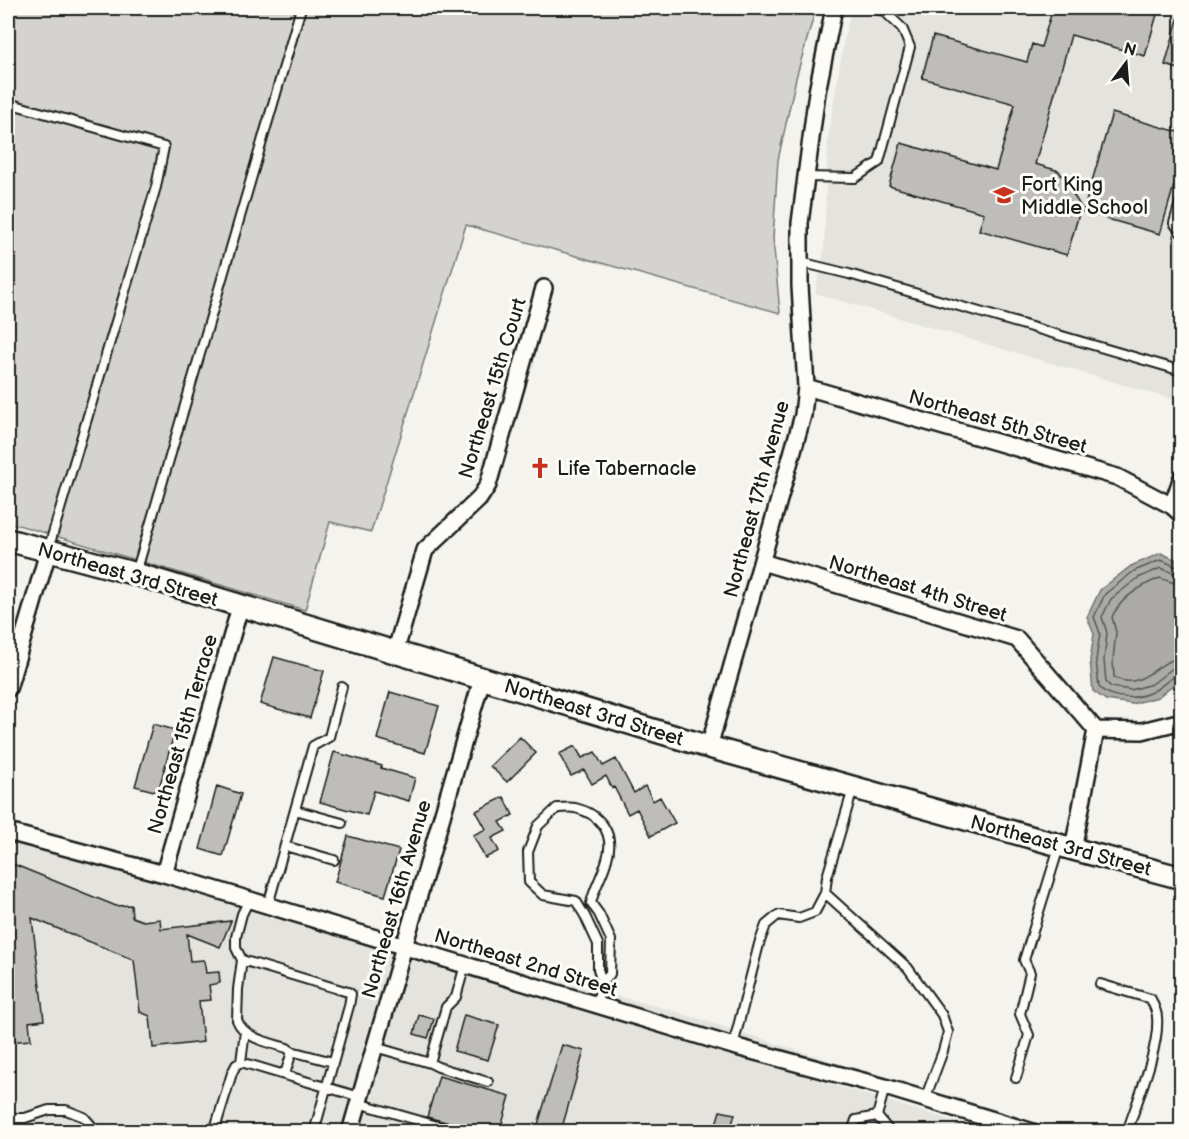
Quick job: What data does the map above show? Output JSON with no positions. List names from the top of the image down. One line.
{"streets":{"street":["Northeast 15th Court","Northeast 5th Street","Northeast 17th Avenue","Northeast 3rd Street","Northeast 4th Street","Northeast 15th Terrace","Northeast 16th Avenue","Northeast 2nd Street"]},"crossings":[["Northeast 15th Court","Northeast 3rd Street"],["Northeast 5th Street","Northeast 17th Avenue"],["Northeast 17th Avenue","Northeast 3rd Street"],["Northeast 17th Avenue","Northeast 4th Street"],["Northeast 3rd Street","Northeast 15th Terrace"],["Northeast 3rd Street","Northeast 16th Avenue"],["Northeast 15th Terrace","Northeast 2nd Street"],["Northeast 16th Avenue","Northeast 2nd Street"]],"places":{"school or university":["Fort King Middle School"],"church":["Life Tabernacle"]},"north":"top"}
